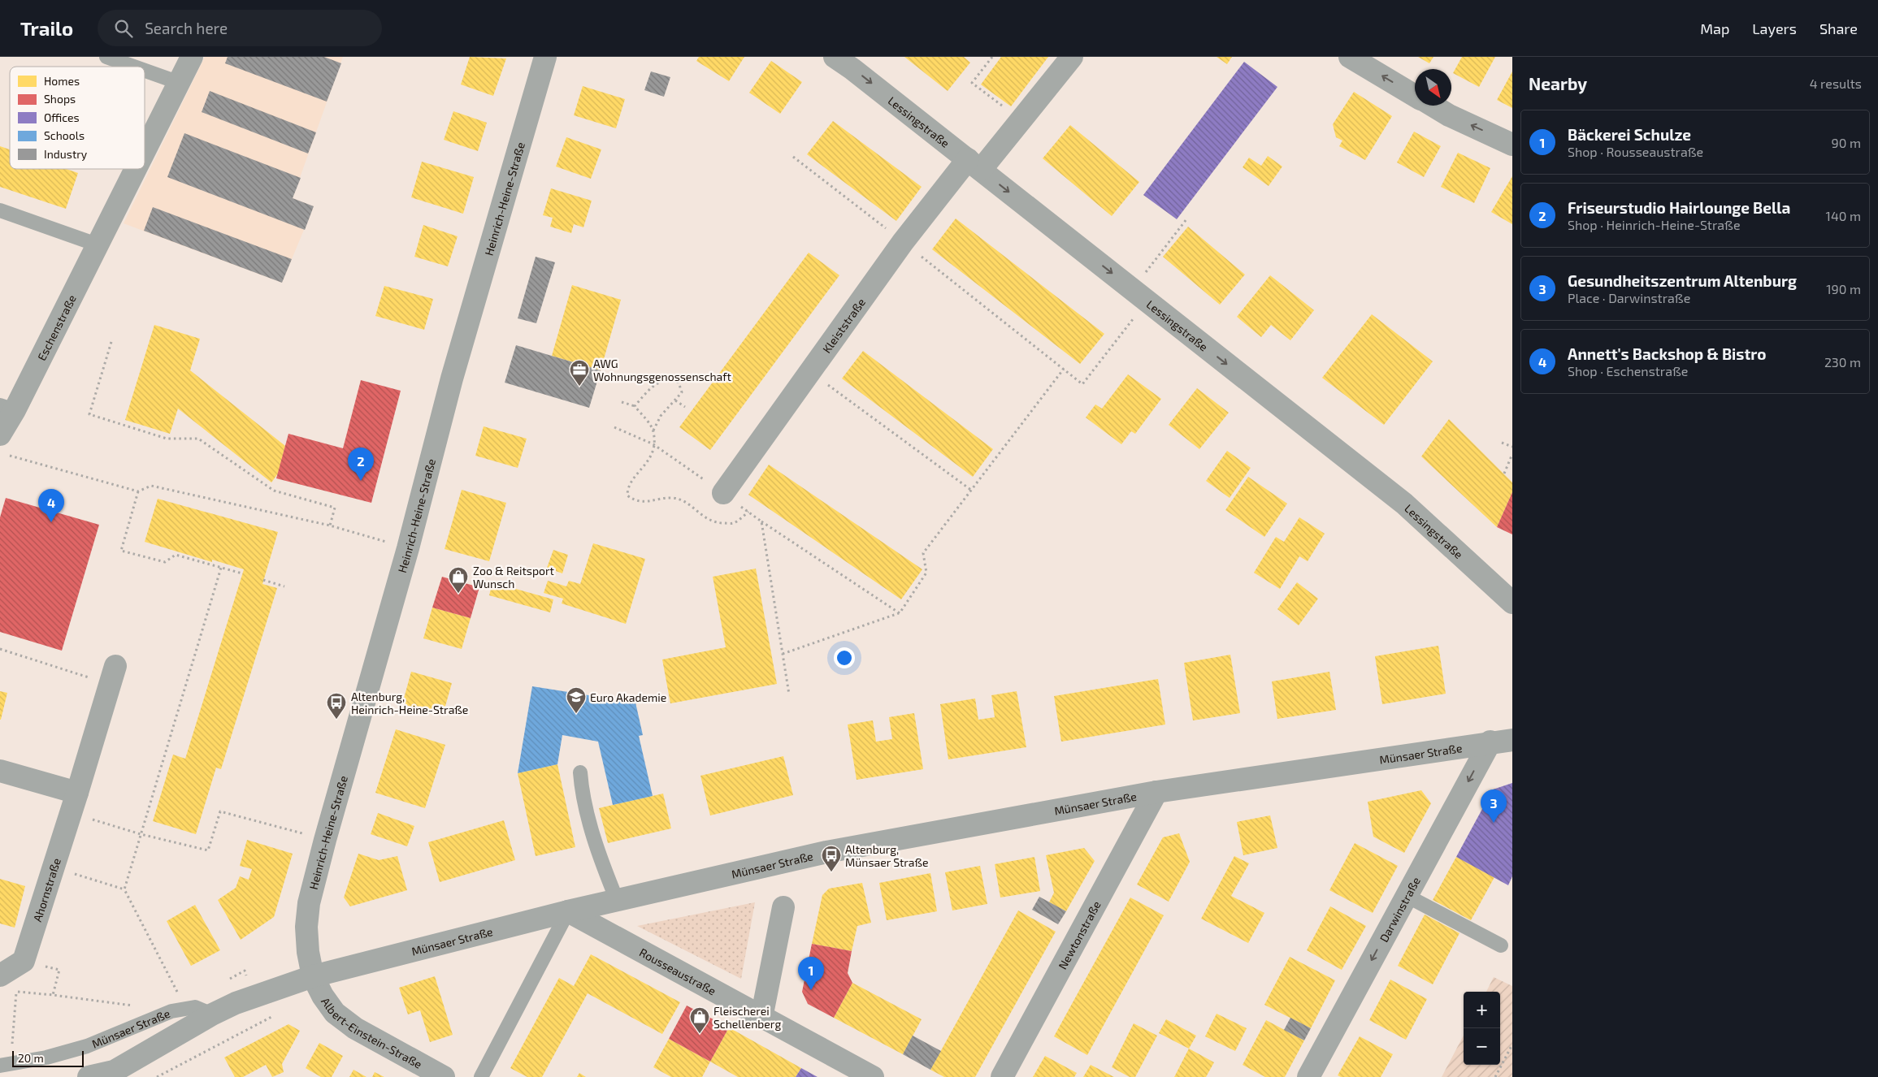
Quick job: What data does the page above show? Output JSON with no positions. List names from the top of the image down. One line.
{"streets":{"street":["Lessingstraße","Heinrich-Heine-Straße","Kleiststraße","Eschenstraße","Münsaer Straße","Ahornstraße","Darwinstraße","Newtonstraße","Rousseaustraße","Albert-Einstein-Straße"]},"crossings":[["Lessingstraße","Kleiststraße"],["Heinrich-Heine-Straße","Münsaer Straße"],["Heinrich-Heine-Straße","Albert-Einstein-Straße"],["Münsaer Straße","Darwinstraße"],["Münsaer Straße","Newtonstraße"],["Münsaer Straße","Rousseaustraße"],["Münsaer Straße","Albert-Einstein-Straße"]],"one_way":["Lessingstraße","Darwinstraße"],"places":{"office":["AWG Wohnungsgenossenschaft"],"shop":["Zoo & Reitsport Wunsch","Fleischerei Schellenberg"],"school or university":["Euro Akademie"],"bus stop":["Altenburg, Heinrich-Heine-Straße","Altenburg, Münsaer Straße"]},"legend":["Homes","Shops","Offices","Schools","Industry"],"scale_bar":"20 m","north":"bottom right","page":{"header":"Trailo","search":"Search here","nav":["Map","Layers","Share"],"heading":["Nearby","4 results"],"list":[{"mark":"1","name":"Bäckerei Schulze","note":"Shop · Rousseaustraße","value":"90 m"},{"mark":"2","name":"Friseurstudio Hairlounge Bella","note":"Shop · Heinrich-Heine-Straße","value":"140 m"},{"mark":"3","name":"Gesundheitszentrum Altenburg","note":"Place · Darwinstraße","value":"190 m"},{"mark":"4","name":"Annett's Backshop & Bistro","note":"Shop · Eschenstraße","value":"230 m"}],"pins":["2","4","3","1"],"map_buttons":["+","−"],"scale":"20 m"}}
